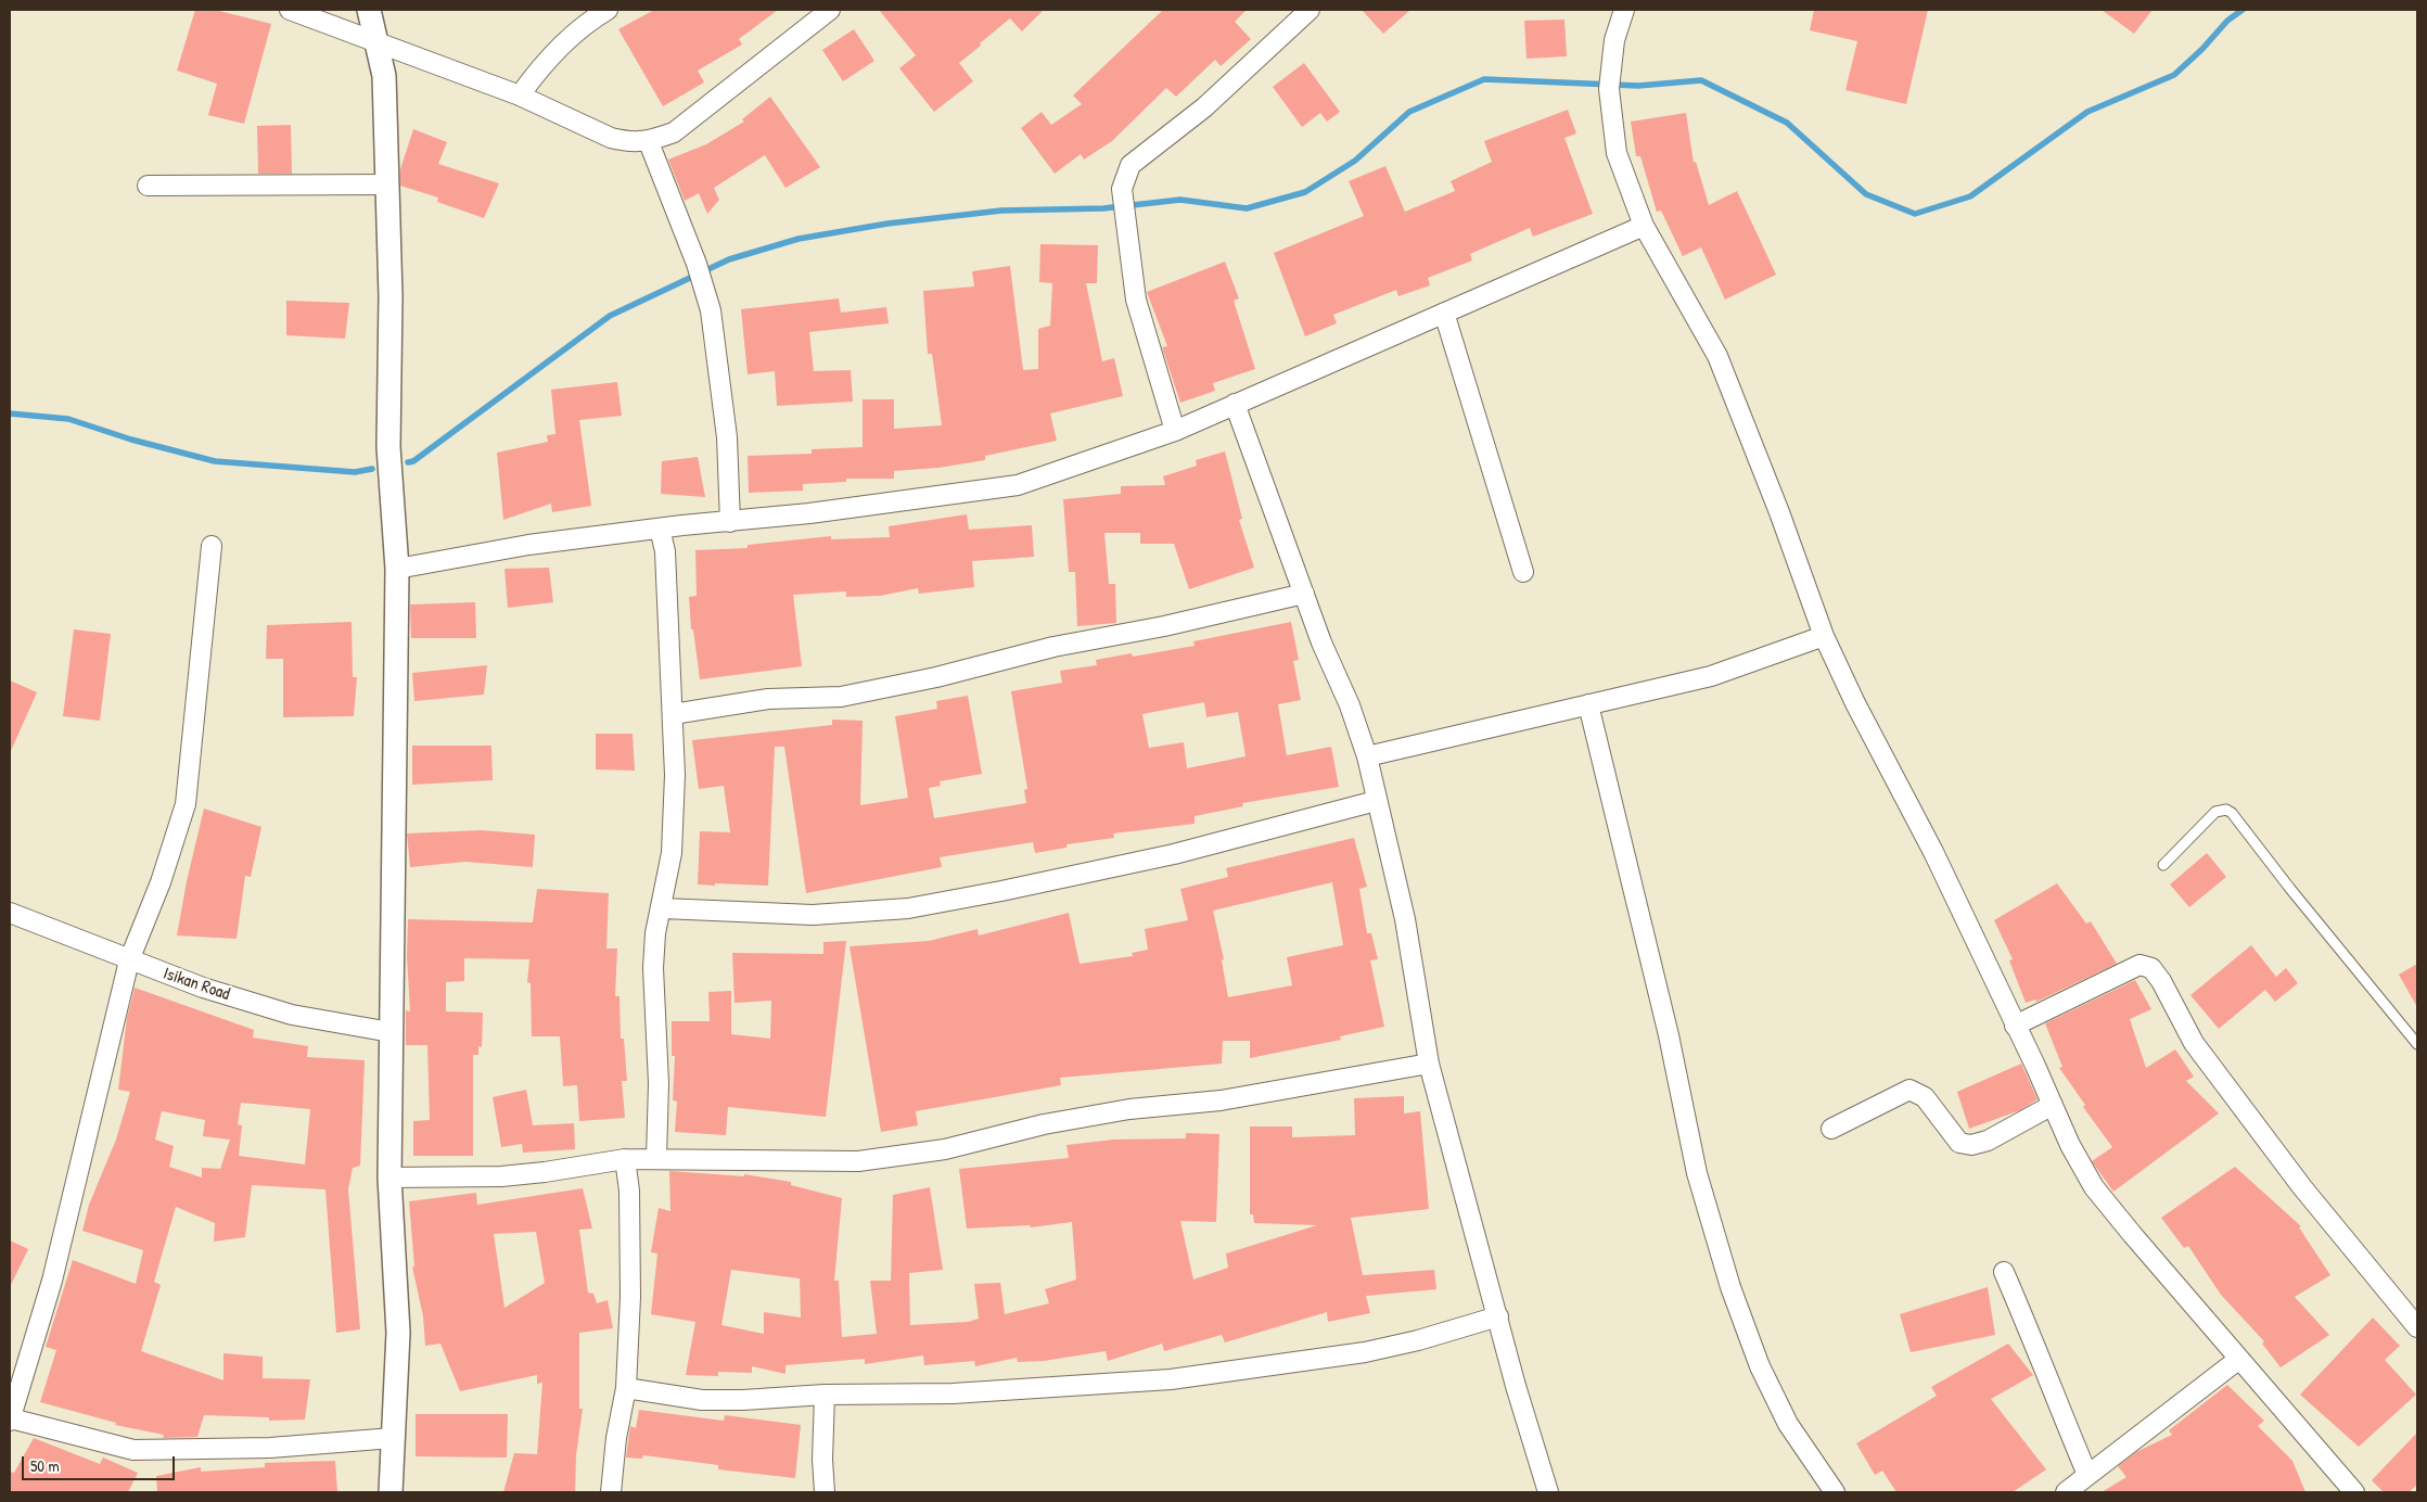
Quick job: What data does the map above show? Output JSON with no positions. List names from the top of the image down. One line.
{"streets":{"street":["Isikan Road"]},"scale_bar":"50 m"}
